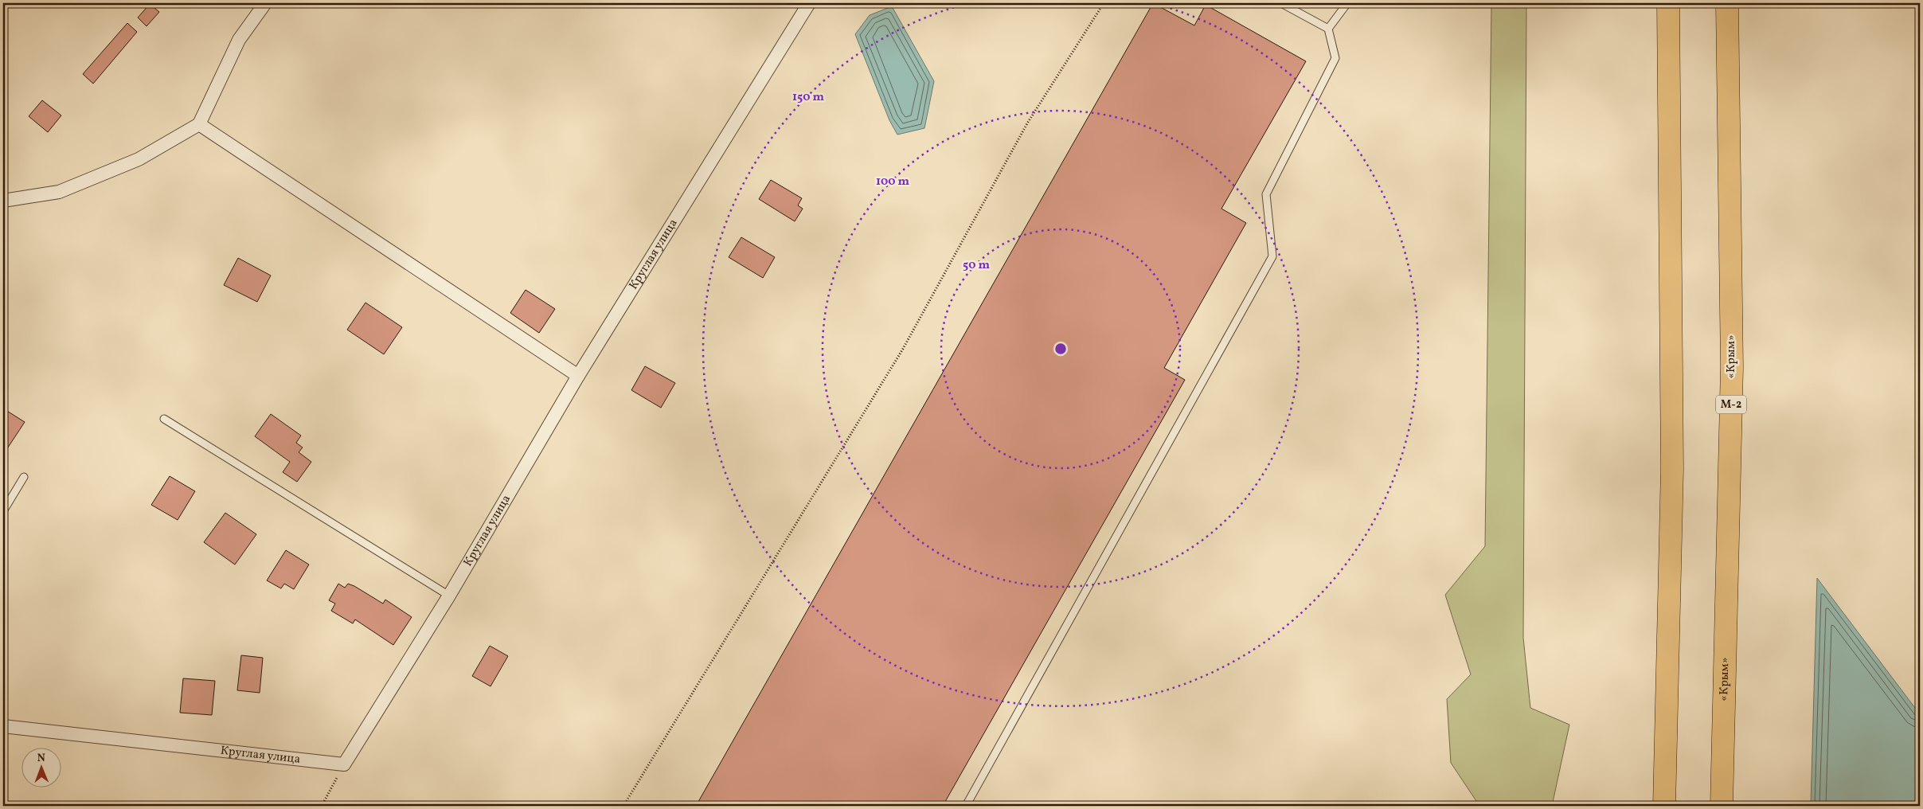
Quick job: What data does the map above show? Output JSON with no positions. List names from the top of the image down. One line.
{"streets":{"highway":["«Крым»","М-2"],"street":["Круглая улица"]},"north":"top","rings":["150 m","100 m","50 m"]}
